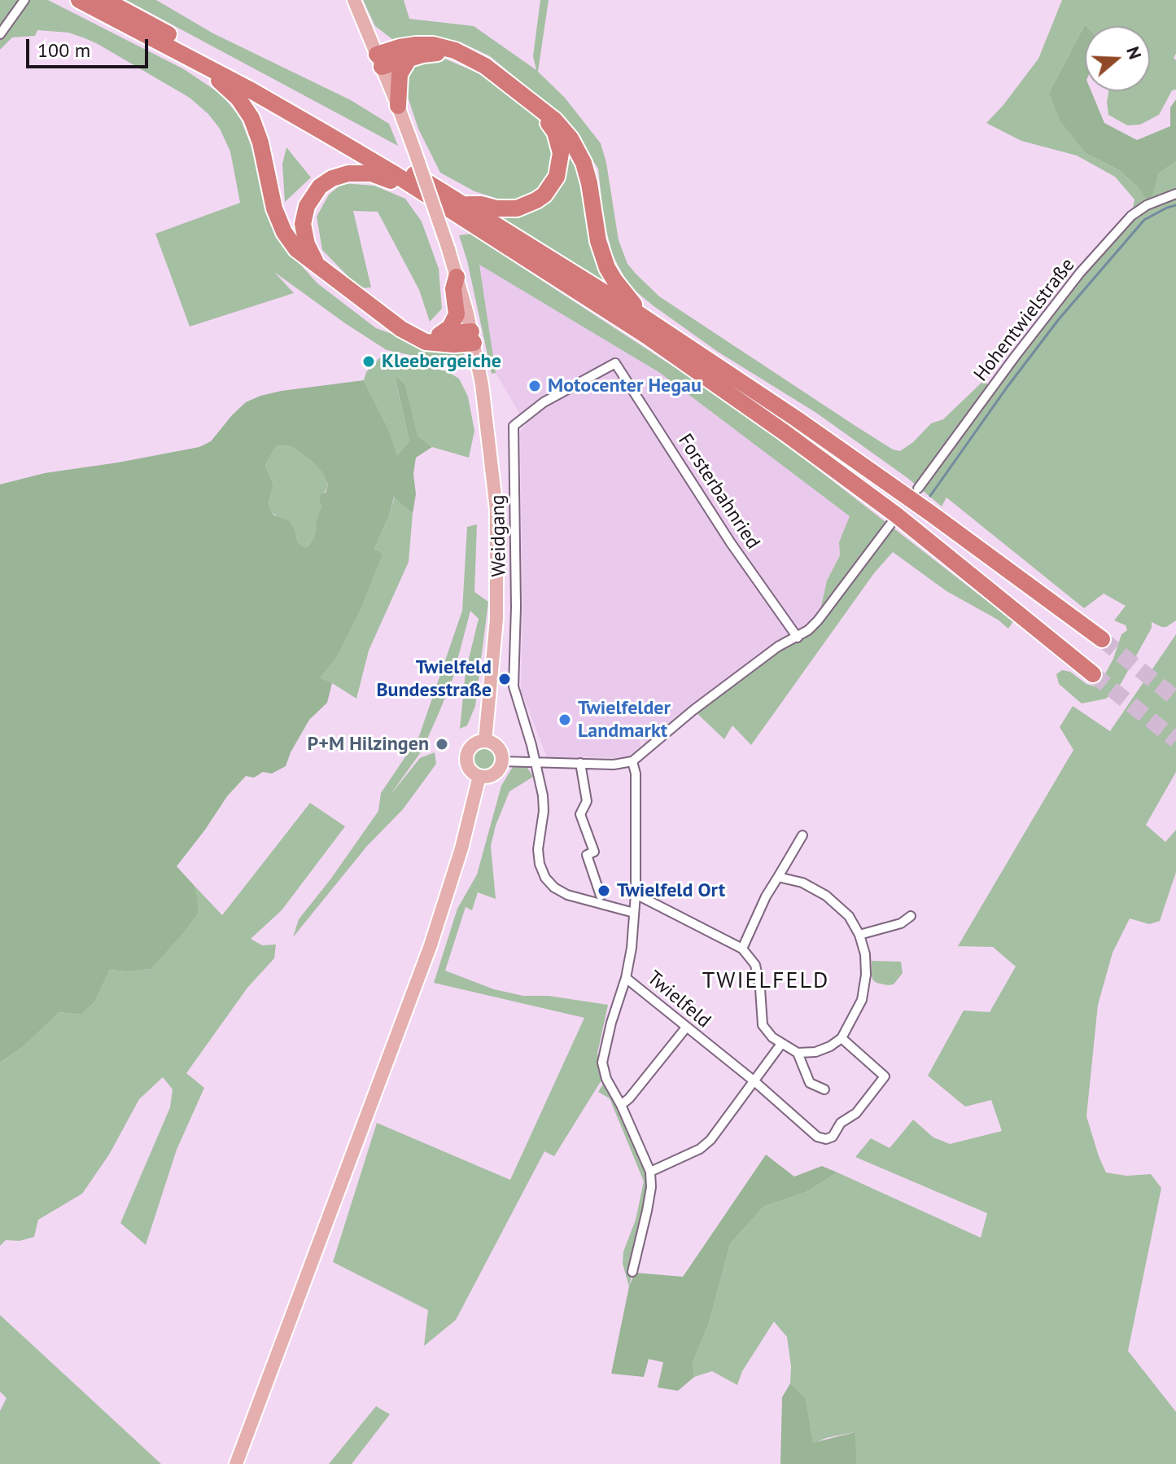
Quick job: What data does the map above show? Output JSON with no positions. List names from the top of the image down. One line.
{"streets":{"street":["Hohentwielstraße","Forsterbahnried","Weidgang","Twielfeld"]},"crossings":[["Forsterbahnried","Weidgang"]],"districts":["TWIELFELD"],"places":["Kleebergeiche","Motocenter Hegau","Twielfeld Bundesstraße","Twielfelder Landmarkt","P+M Hilzingen","Twielfeld Ort"],"scale_bar":"100 m","north":"right"}
